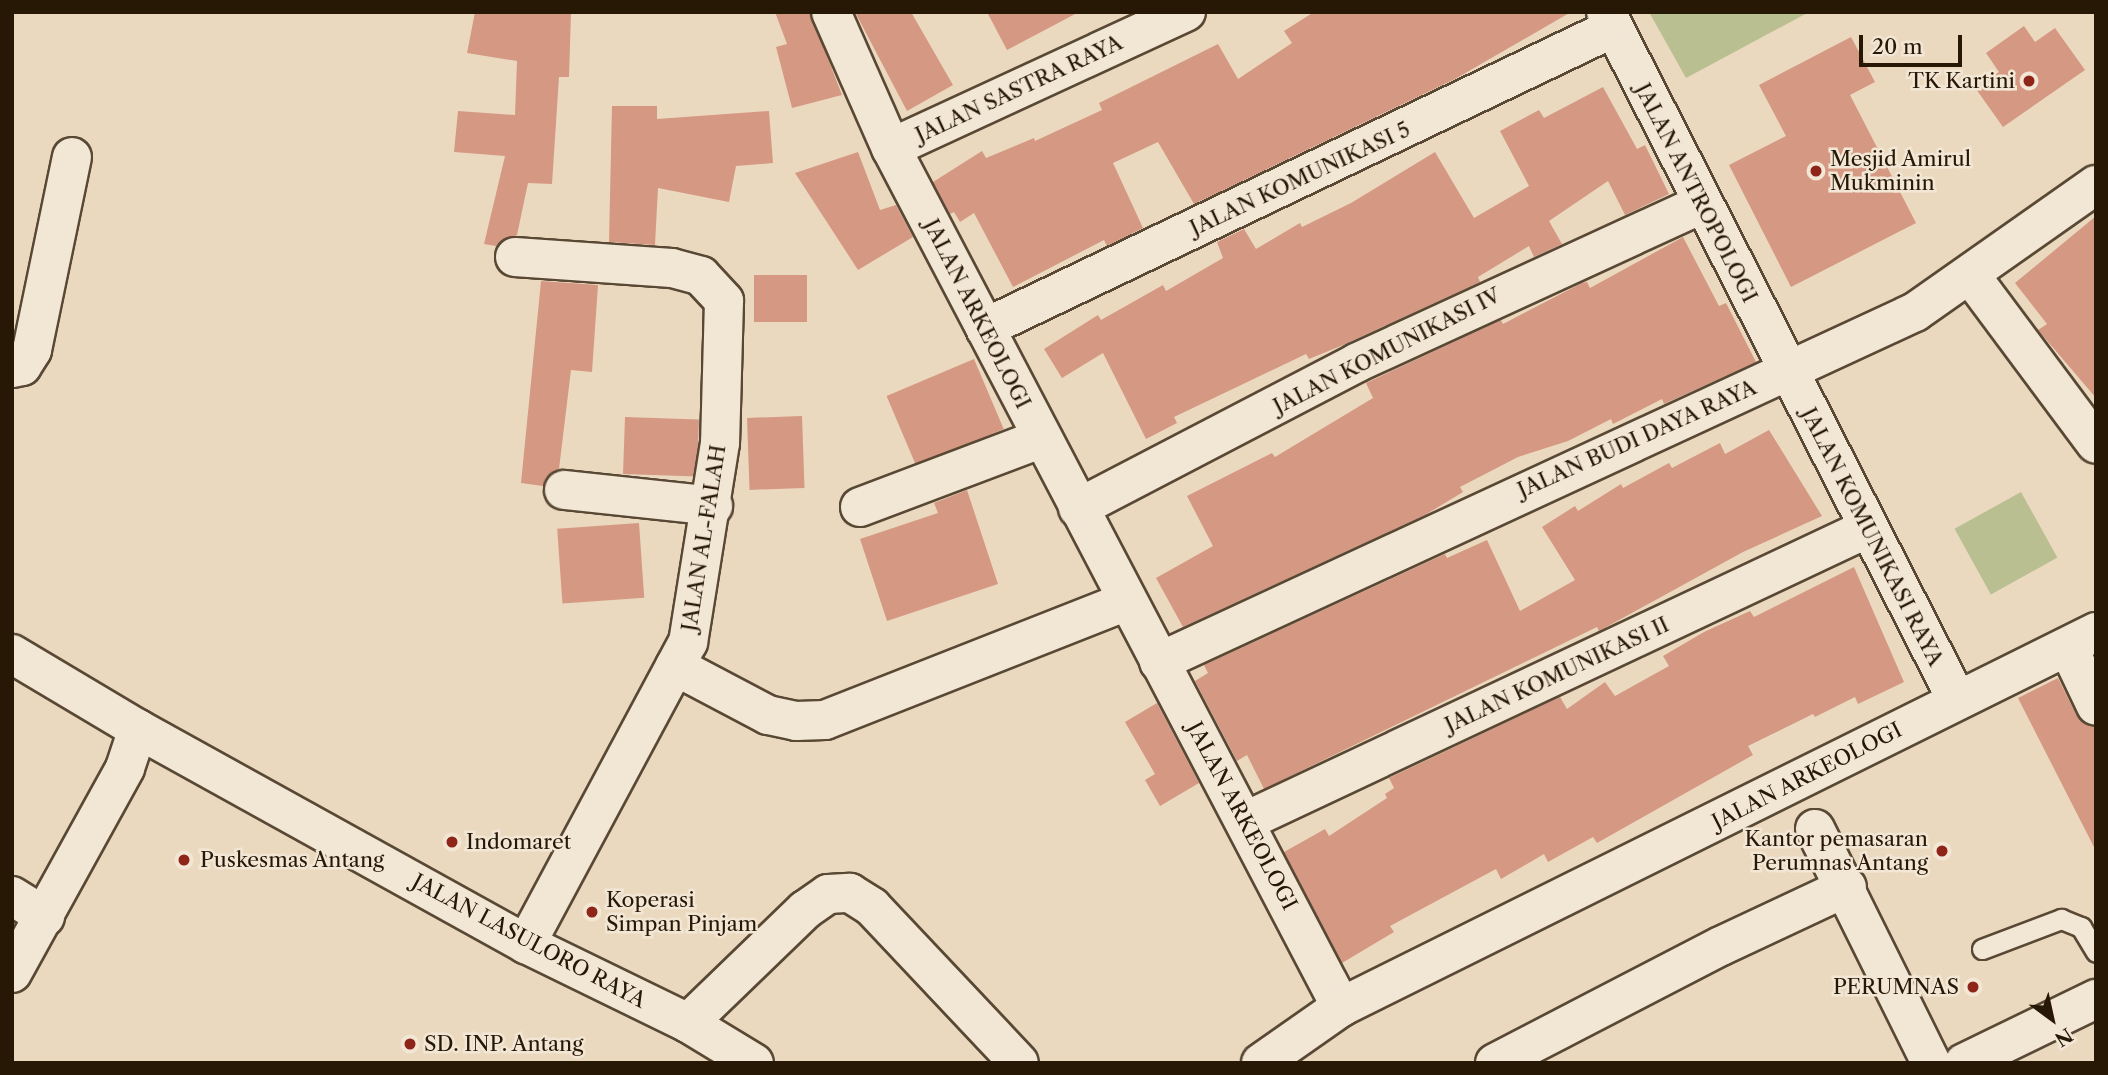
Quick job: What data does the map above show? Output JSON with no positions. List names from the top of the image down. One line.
{"streets":{"street":["JALAN SASTRA RAYA","JALAN KOMUNIKASI 5","JALAN ANTROPOLOGI","JALAN ARKEOLOGI","JALAN KOMUNIKASI IV","JALAN BUDI DAYA RAYA","JALAN KOMUNIKASI RAYA","JALAN AL-FALAH","JALAN KOMUNIKASI II","JALAN LASULORO RAYA"]},"crossings":[["JALAN SASTRA RAYA","JALAN ARKEOLOGI"],["JALAN KOMUNIKASI 5","JALAN ANTROPOLOGI"],["JALAN KOMUNIKASI 5","JALAN ARKEOLOGI"],["JALAN ANTROPOLOGI","JALAN KOMUNIKASI IV"],["JALAN ANTROPOLOGI","JALAN BUDI DAYA RAYA"],["JALAN ANTROPOLOGI","JALAN KOMUNIKASI RAYA"],["JALAN ARKEOLOGI","JALAN KOMUNIKASI IV"],["JALAN ARKEOLOGI","JALAN BUDI DAYA RAYA"],["JALAN ARKEOLOGI","JALAN KOMUNIKASI RAYA"],["JALAN ARKEOLOGI","JALAN KOMUNIKASI II"],["JALAN BUDI DAYA RAYA","JALAN KOMUNIKASI RAYA"],["JALAN KOMUNIKASI RAYA","JALAN KOMUNIKASI II"],["JALAN AL-FALAH","JALAN LASULORO RAYA"]],"places":["TK Kartini","Mesjid Amirul Mukminin","Indomaret","Kantor pemasaran Perumnas Antang","Puskesmas Antang","Koperasi Simpan Pinjam","PERUMNAS","SD. INP. Antang"],"scale_bar":"20 m","north":"bottom right"}
